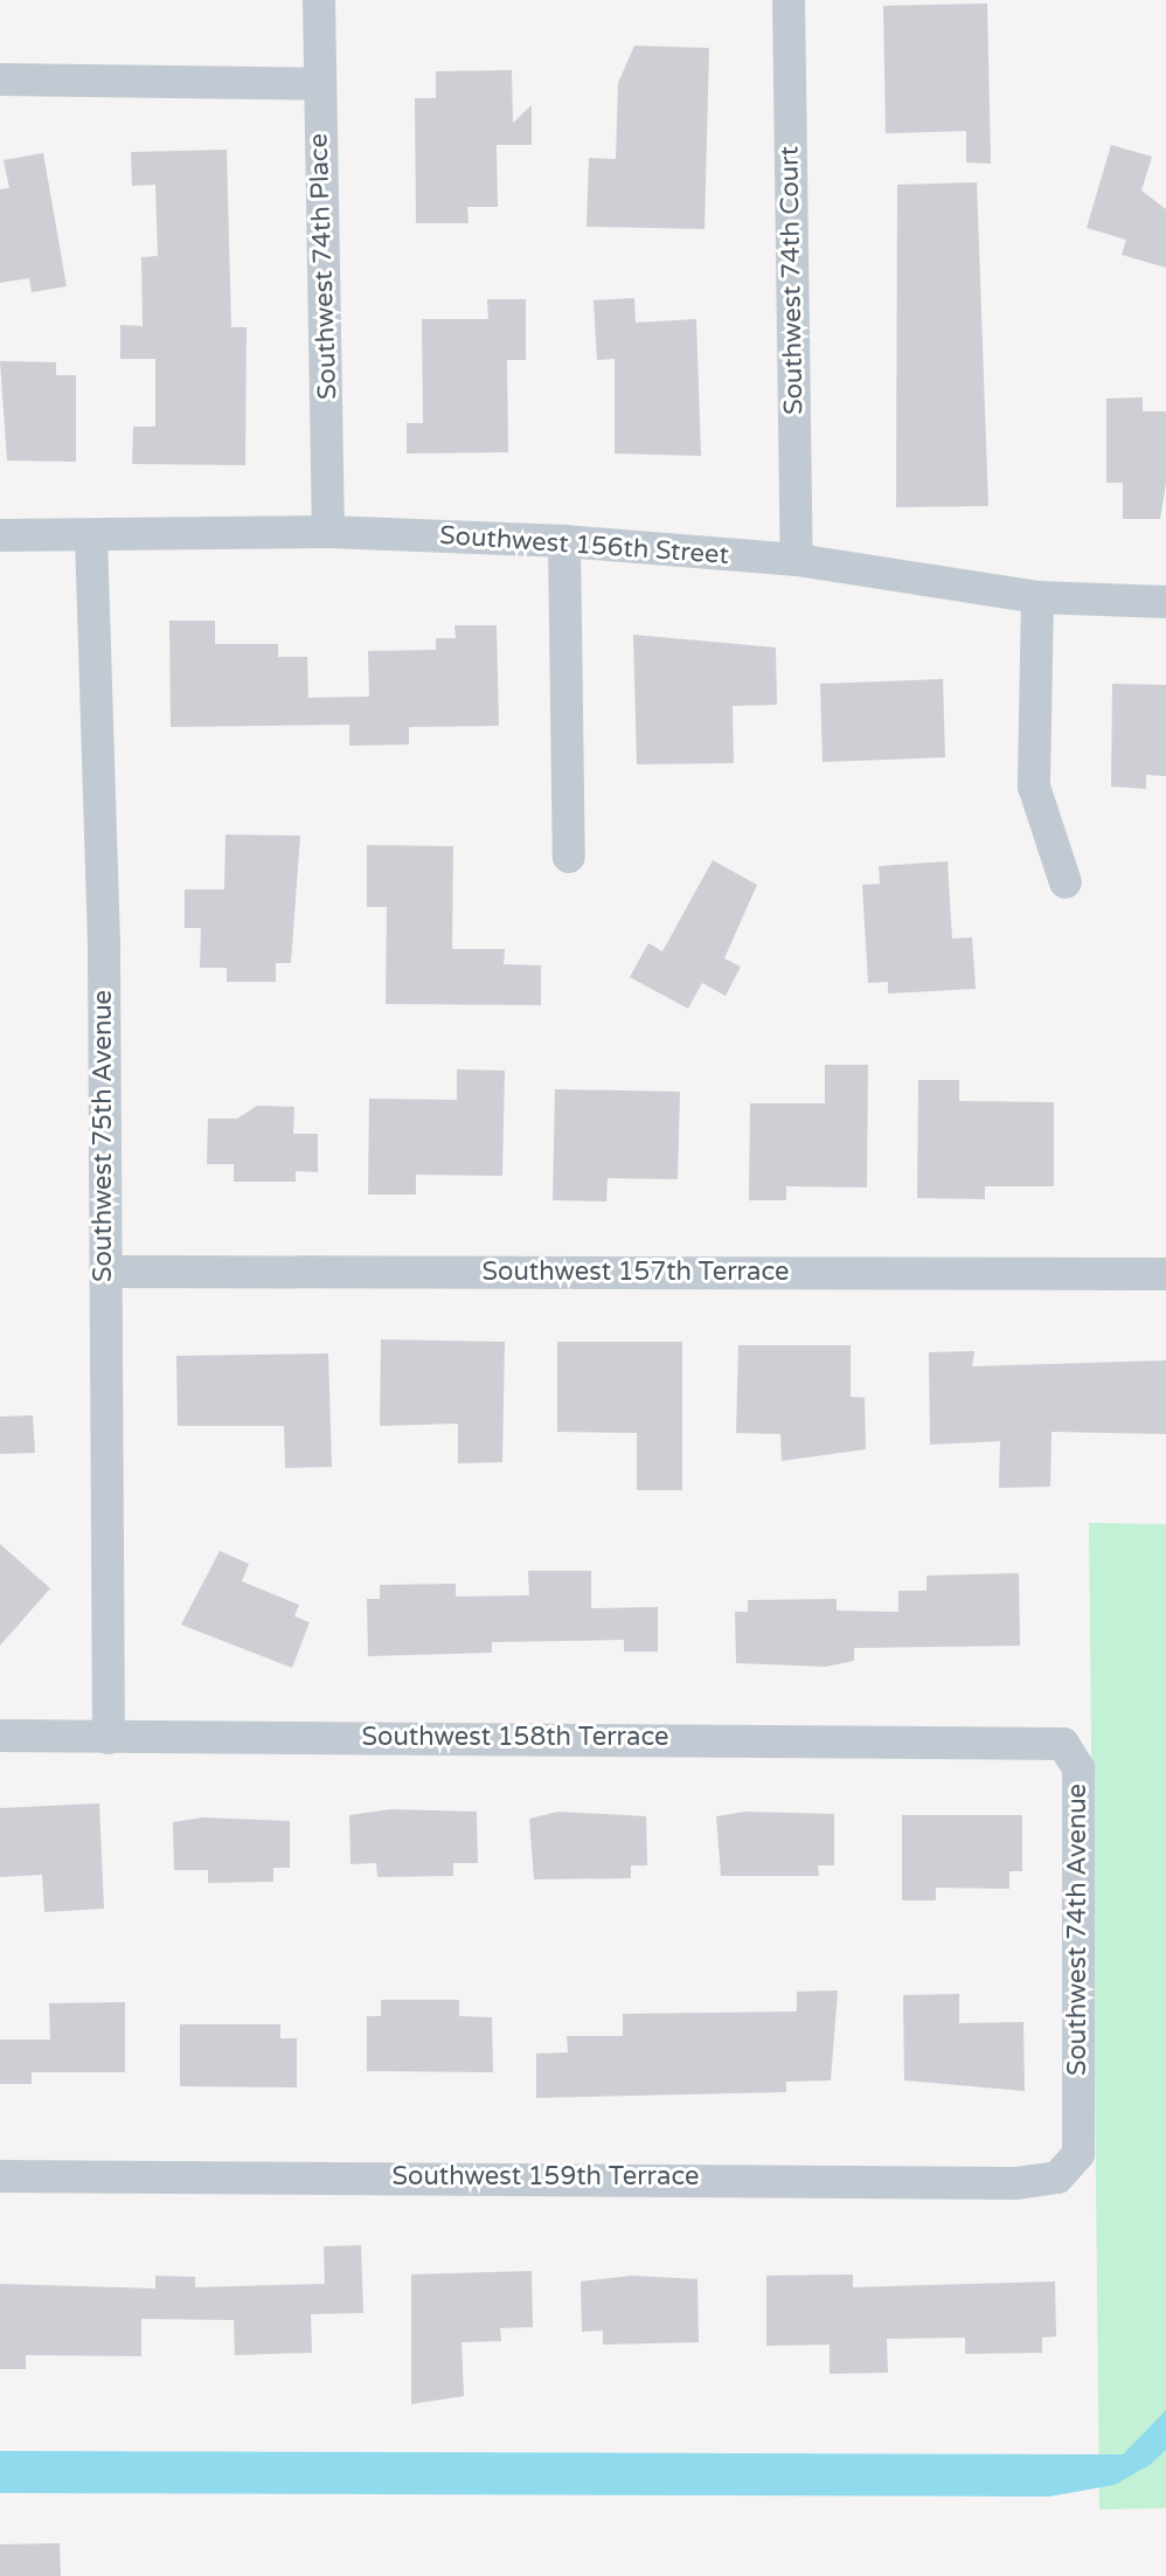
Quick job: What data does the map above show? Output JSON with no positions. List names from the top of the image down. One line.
{"streets":{"street":["Southwest 74th Place","Southwest 74th Court","Southwest 156th Street","Southwest 75th Avenue","Southwest 157th Terrace","Southwest 158th Terrace","Southwest 74th Avenue","Southwest 159th Terrace"]},"crossings":[["Southwest 74th Place","Southwest 156th Street"],["Southwest 74th Court","Southwest 156th Street"],["Southwest 156th Street","Southwest 75th Avenue"],["Southwest 75th Avenue","Southwest 157th Terrace"],["Southwest 75th Avenue","Southwest 158th Terrace"],["Southwest 158th Terrace","Southwest 74th Avenue"],["Southwest 74th Avenue","Southwest 159th Terrace"]]}
